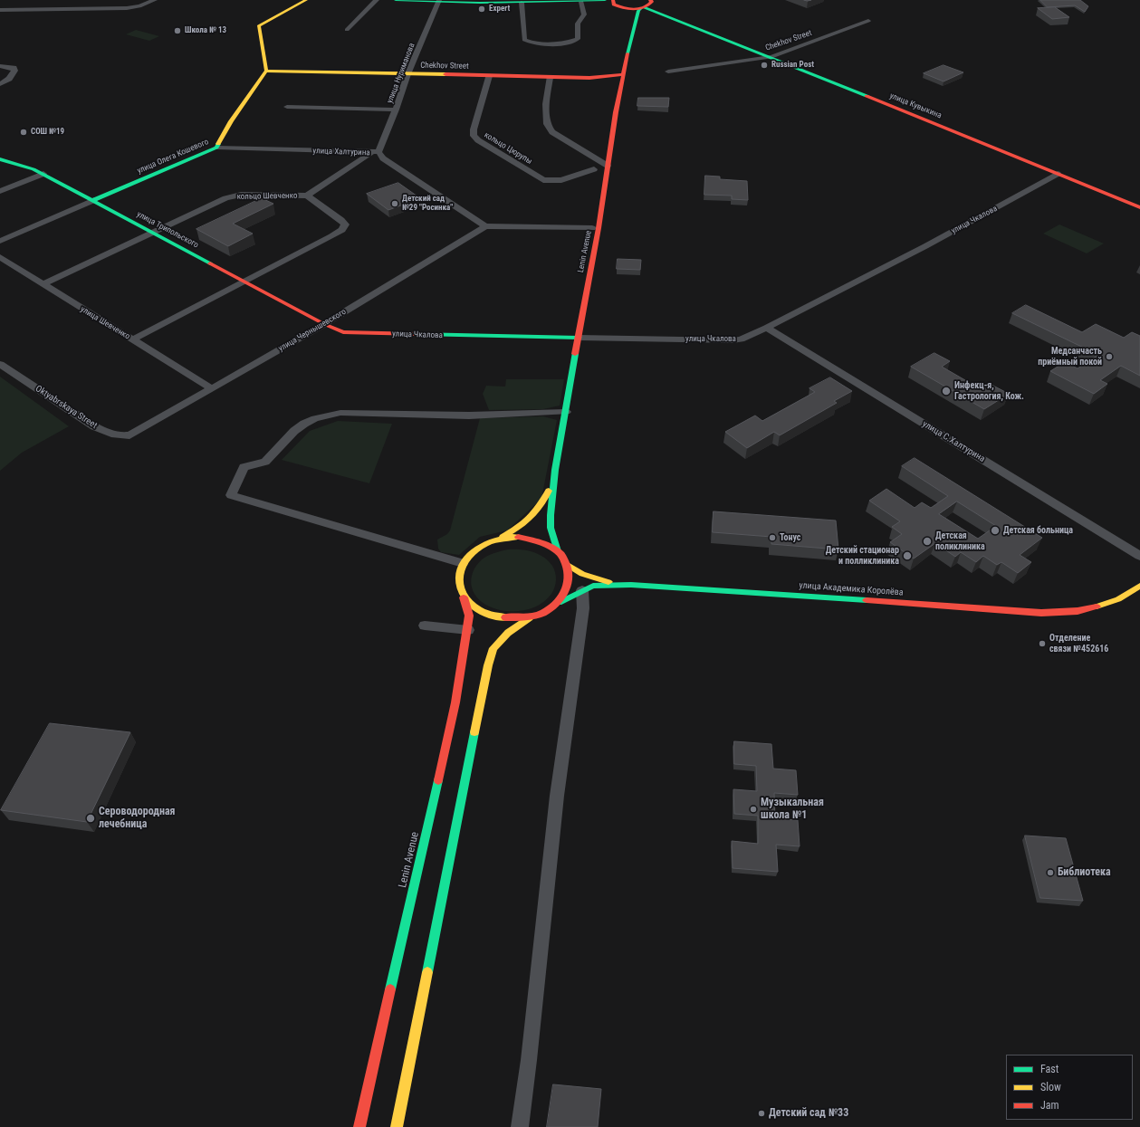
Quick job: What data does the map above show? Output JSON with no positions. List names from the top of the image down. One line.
{"streets":{"street":["Chekhov Street","улица Нуриманова","улица Кувыкина","кольцо Цюрупы","улица Халтурина","улица Олега Кошевого","кольцо Шевченко","улица Чкалова","улица Трипольского","Lenin Avenue","улица Шевченко","улица Чернышевского","Oktyabrskaya Street","улица С.Халтурина","улица Академика Королёва"]},"crossings":[["Chekhov Street","улица Нуриманова"],["Chekhov Street","улица Кувыкина"],["Chekhov Street","кольцо Цюрупы"],["Chekhov Street","улица Олега Кошевого"],["Chekhov Street","Lenin Avenue"],["улица Нуриманова","улица Халтурина"],["улица Кувыкина","улица Чкалова"],["улица Кувыкина","Lenin Avenue"],["улица Халтурина","улица Олега Кошевого"],["улица Халтурина","улица Чернышевского"],["улица Олега Кошевого","улица Трипольского"],["кольцо Шевченко","улица Трипольского"],["кольцо Шевченко","улица Шевченко"],["улица Чкалова","улица Трипольского"],["улица Чкалова","Lenin Avenue"],["улица Чкалова","улица Чернышевского"],["улица Чкалова","улица С.Халтурина"],["улица Трипольского","улица Чернышевского"],["Lenin Avenue","улица Академика Королёва"],["улица Шевченко","улица Чернышевского"],["улица Чернышевского","Oktyabrskaya Street"]],"places":["Expert","Школа № 13","Russian Post","СОШ №19","Детский сад №29 \"Росинка\"","Медсанчасть приёмный покой","Инфекц-я, Гастрология, Кож.","Детская больница","Тонус","Детская поликлиника","Детский стационар и полликлиника","Отделение связи №452616","Музыкальная школа №1","Сероводородная лечебница","Библиотека","Детский сад №33"],"legend":["Fast","Slow","Jam"]}
